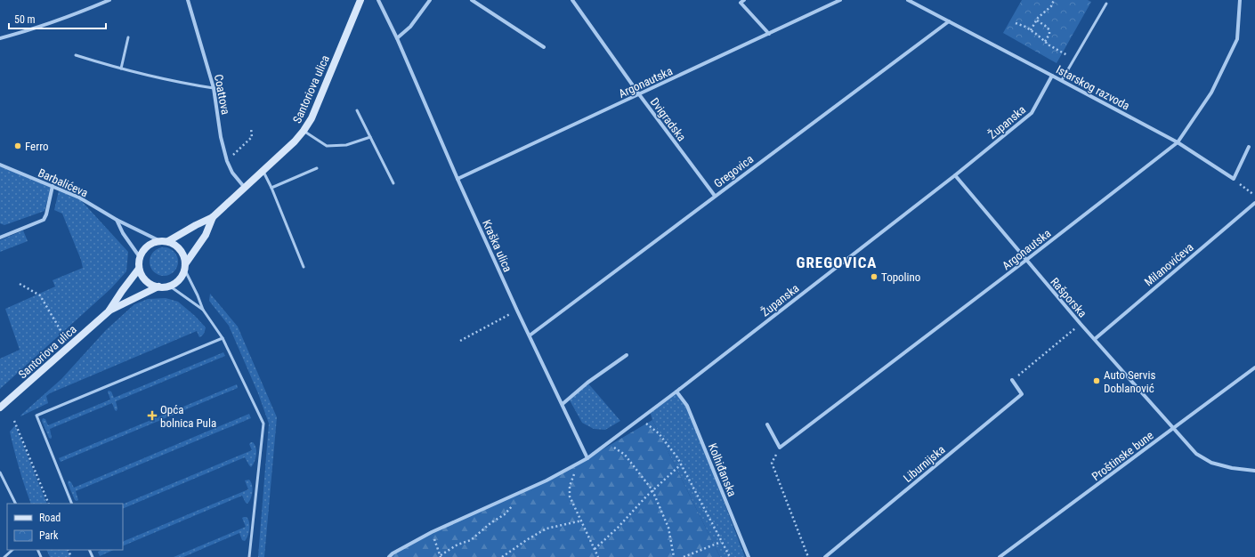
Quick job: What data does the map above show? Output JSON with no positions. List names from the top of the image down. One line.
{"streets":{"main road":["Santoriova ulica"],"street":["Argonautska","Istarskog razvoda","Coattova","Dvigradska","Županska","Gregovica","Barbalićeva","Kraška ulica","Milanovićeva","Rašporska","Proštinske bune","Liburnijska","Kolhiđanska"]},"crossings":[["Argonautska","Istarskog razvoda"],["Argonautska","Dvigradska"],["Argonautska","Kraška ulica"],["Argonautska","Rašporska"],["Istarskog razvoda","Županska"],["Istarskog razvoda","Gregovica"],["Santoriova ulica","Coattova"],["Santoriova ulica","Barbalićeva"],["Dvigradska","Gregovica"],["Županska","Kraška ulica"],["Županska","Rašporska"],["Županska","Kolhiđanska"],["Gregovica","Kraška ulica"],["Milanovićeva","Rašporska"],["Rašporska","Proštinske bune"]],"districts":["GREGOVICA"],"places":{"other":["Ferro","Topolino","Auto Servis Doblanović"],"health":["Opća bolnica Pula"]},"legend":["Road","Park"],"scale_bar":"50 m"}
